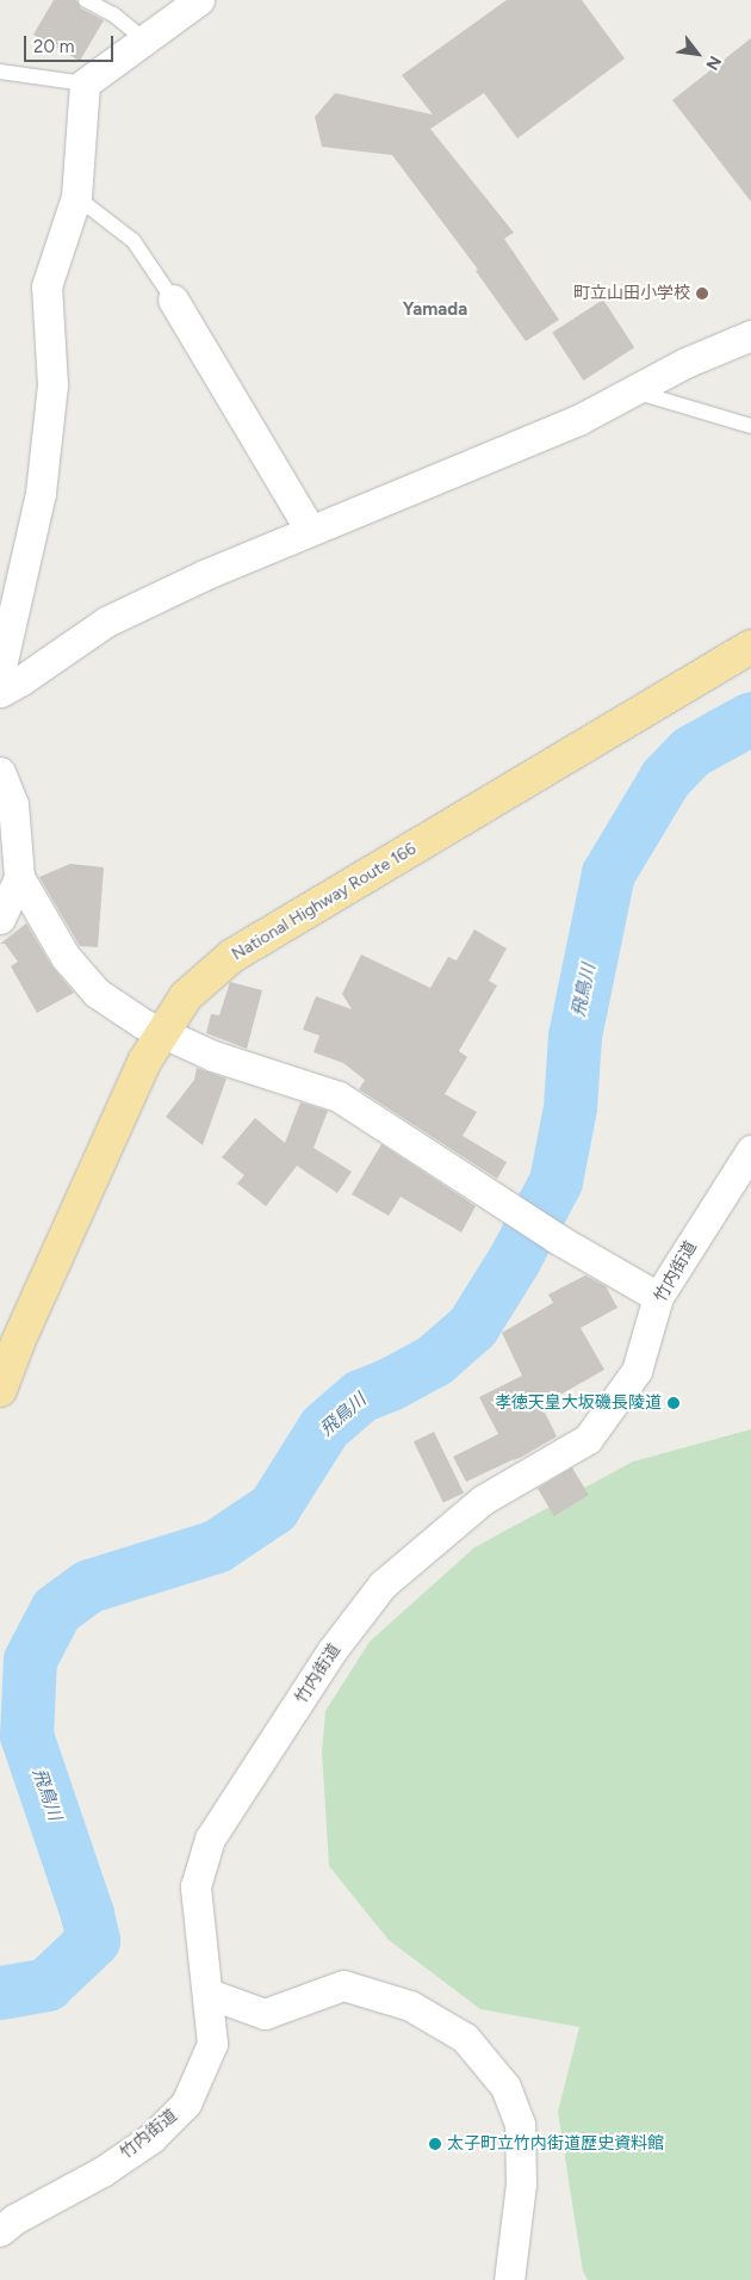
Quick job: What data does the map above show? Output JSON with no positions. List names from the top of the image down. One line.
{"streets":{"highway":["National Highway Route 166"],"street":["竹内街道"]},"districts":["Yamada"],"water":["飛鳥川"],"places":["町立山田小学校","孝徳天皇大坂磯長陵道","太子町立竹内街道歴史資料館"],"scale_bar":"20 m","north":"bottom right"}
